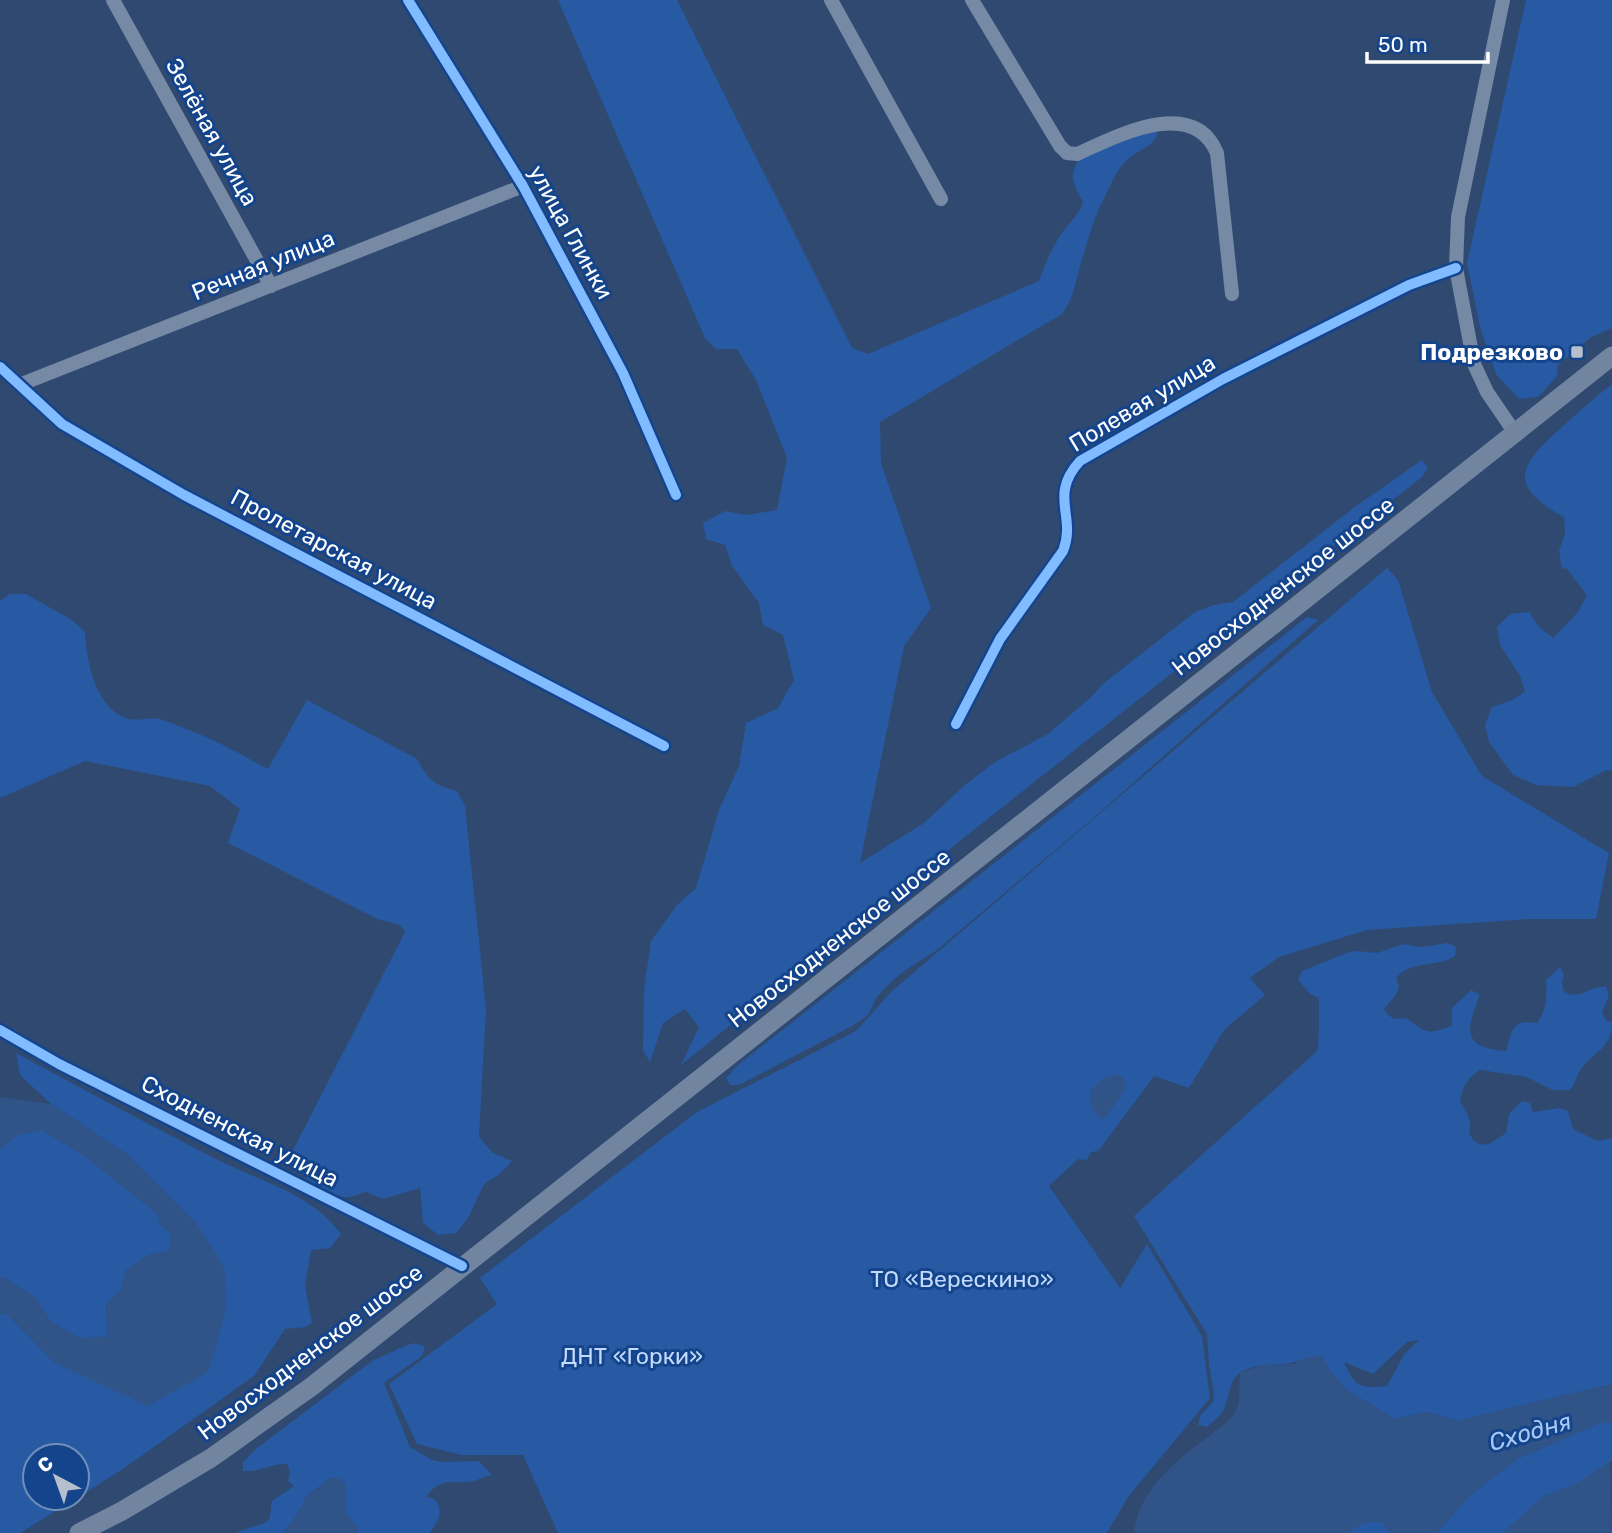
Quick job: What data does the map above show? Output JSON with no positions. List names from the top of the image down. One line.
{"streets":{"main road":["Новосходненское шоссе"],"street":["Зелёная улица","улица Глинки","Речная улица","Полевая улица","Пролетарская улица","Сходненская улица"]},"crossings":[["Зелёная улица","Речная улица"],["улица Глинки","Речная улица"],["Речная улица","Пролетарская улица"],["Новосходненское шоссе","Сходненская улица"]],"water":["Сходня"],"parks":["ТО «Верескино»","ДНТ «Горки»"],"places":{"transit":["Подрезково"]},"scale_bar":"50 m","north":"top left"}
